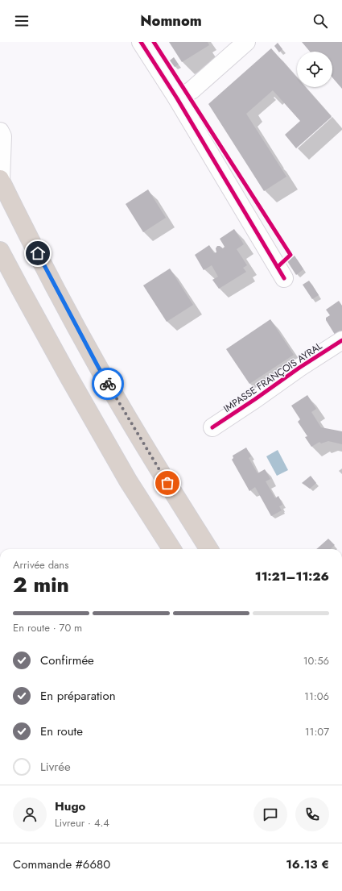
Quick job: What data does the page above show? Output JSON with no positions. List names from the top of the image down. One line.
{"streets":{"street":["IMPASSE FRANÇOIS AYRAL"]},"page":{"header":"Nomnom","heading":["2 min","Arrivée dans","11:21–11:26"],"panel":["Hugo","Livreur · 4.4","Commande #6680","16.13 €"],"bar":"En route · 70 m","list":[["Confirmée","10:56"],["En préparation","11:06"],["En route","11:07"],"Livrée"]}}
